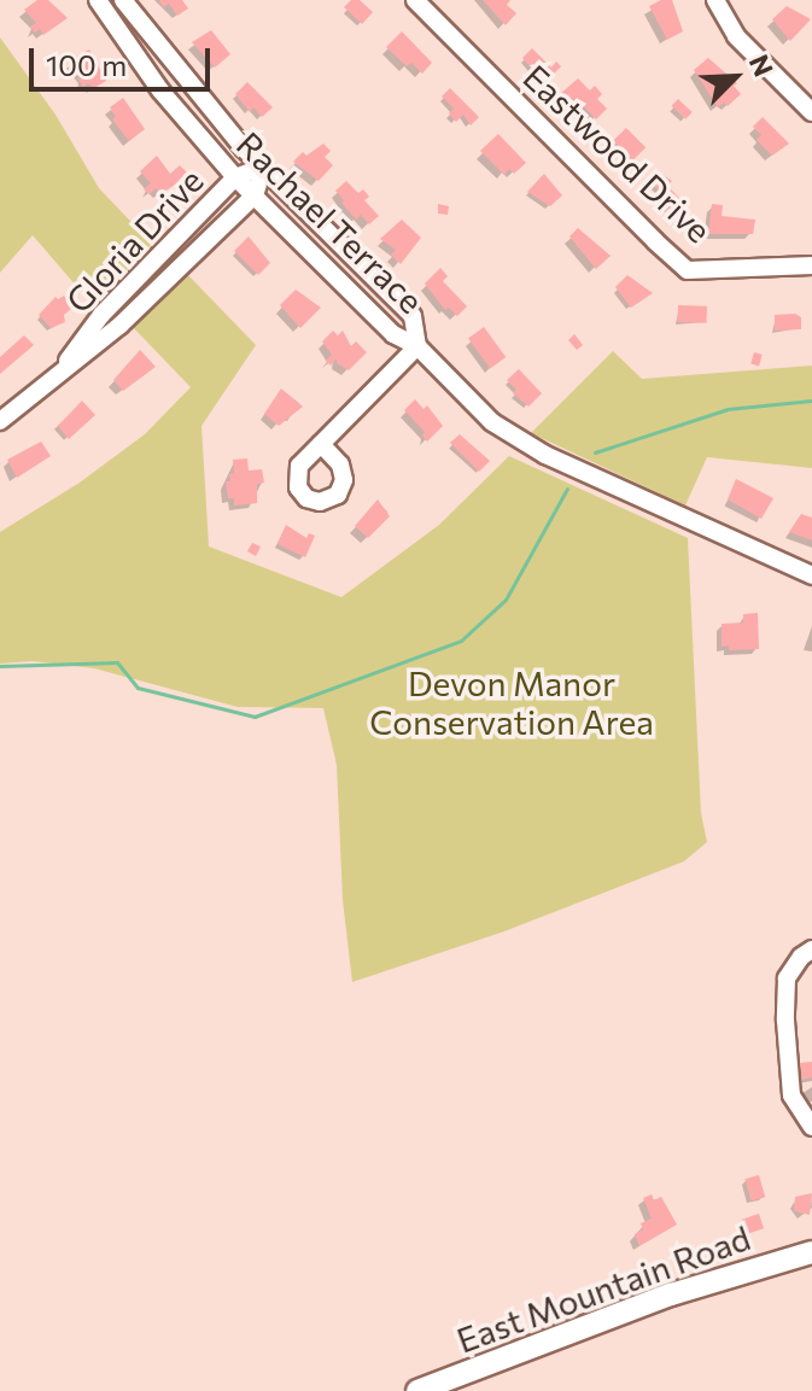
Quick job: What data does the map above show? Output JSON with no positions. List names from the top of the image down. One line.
{"streets":{"main road":["East Mountain Road"],"street":["Eastwood Drive","Rachael Terrace","Gloria Drive"]},"crossings":[["Rachael Terrace","Gloria Drive"]],"parks":["Devon Manor Conservation Area"],"scale_bar":"100 m","north":"top right"}
